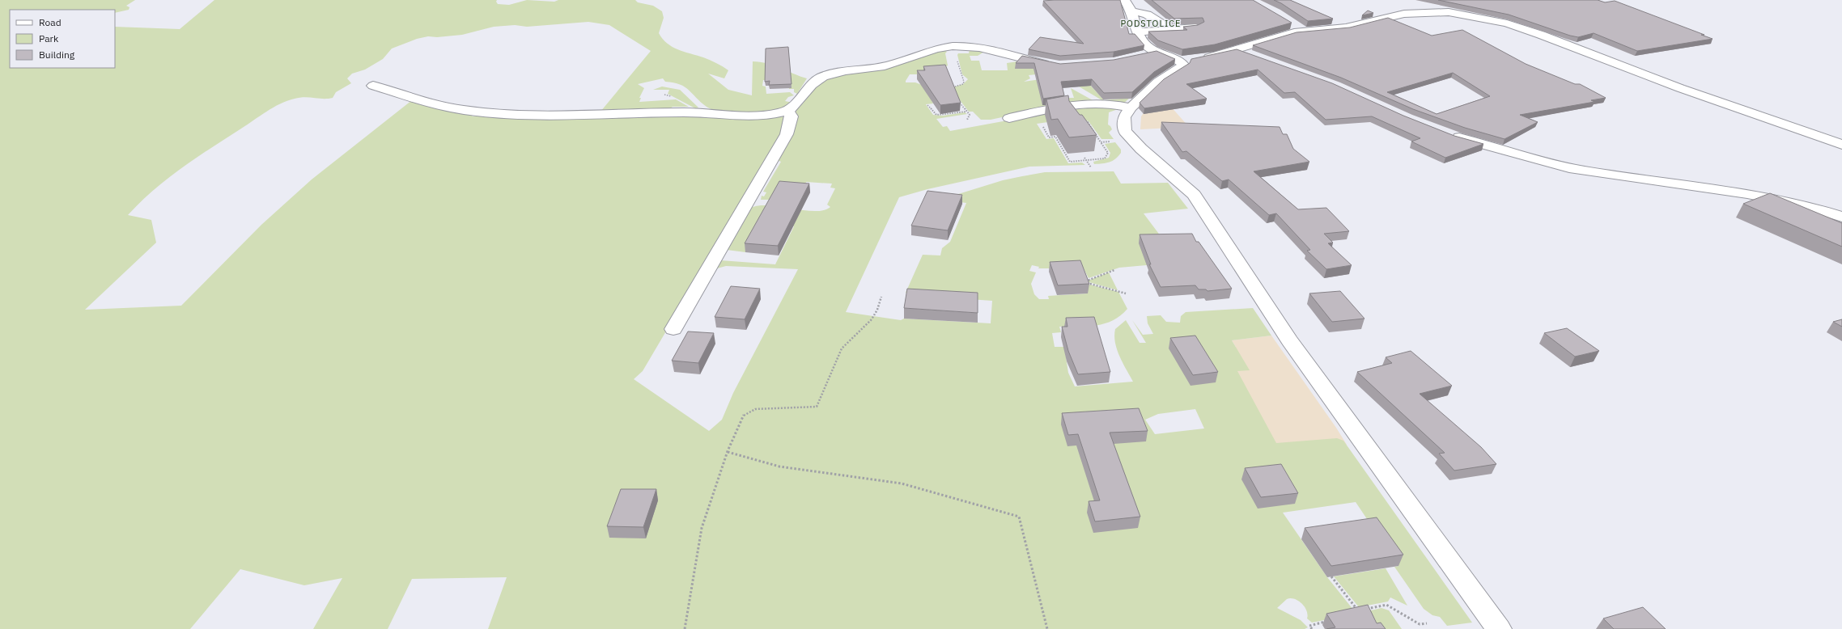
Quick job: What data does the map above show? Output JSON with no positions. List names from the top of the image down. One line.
{"districts":["PODSTOLICE"],"legend":["Road","Park","Building"]}
